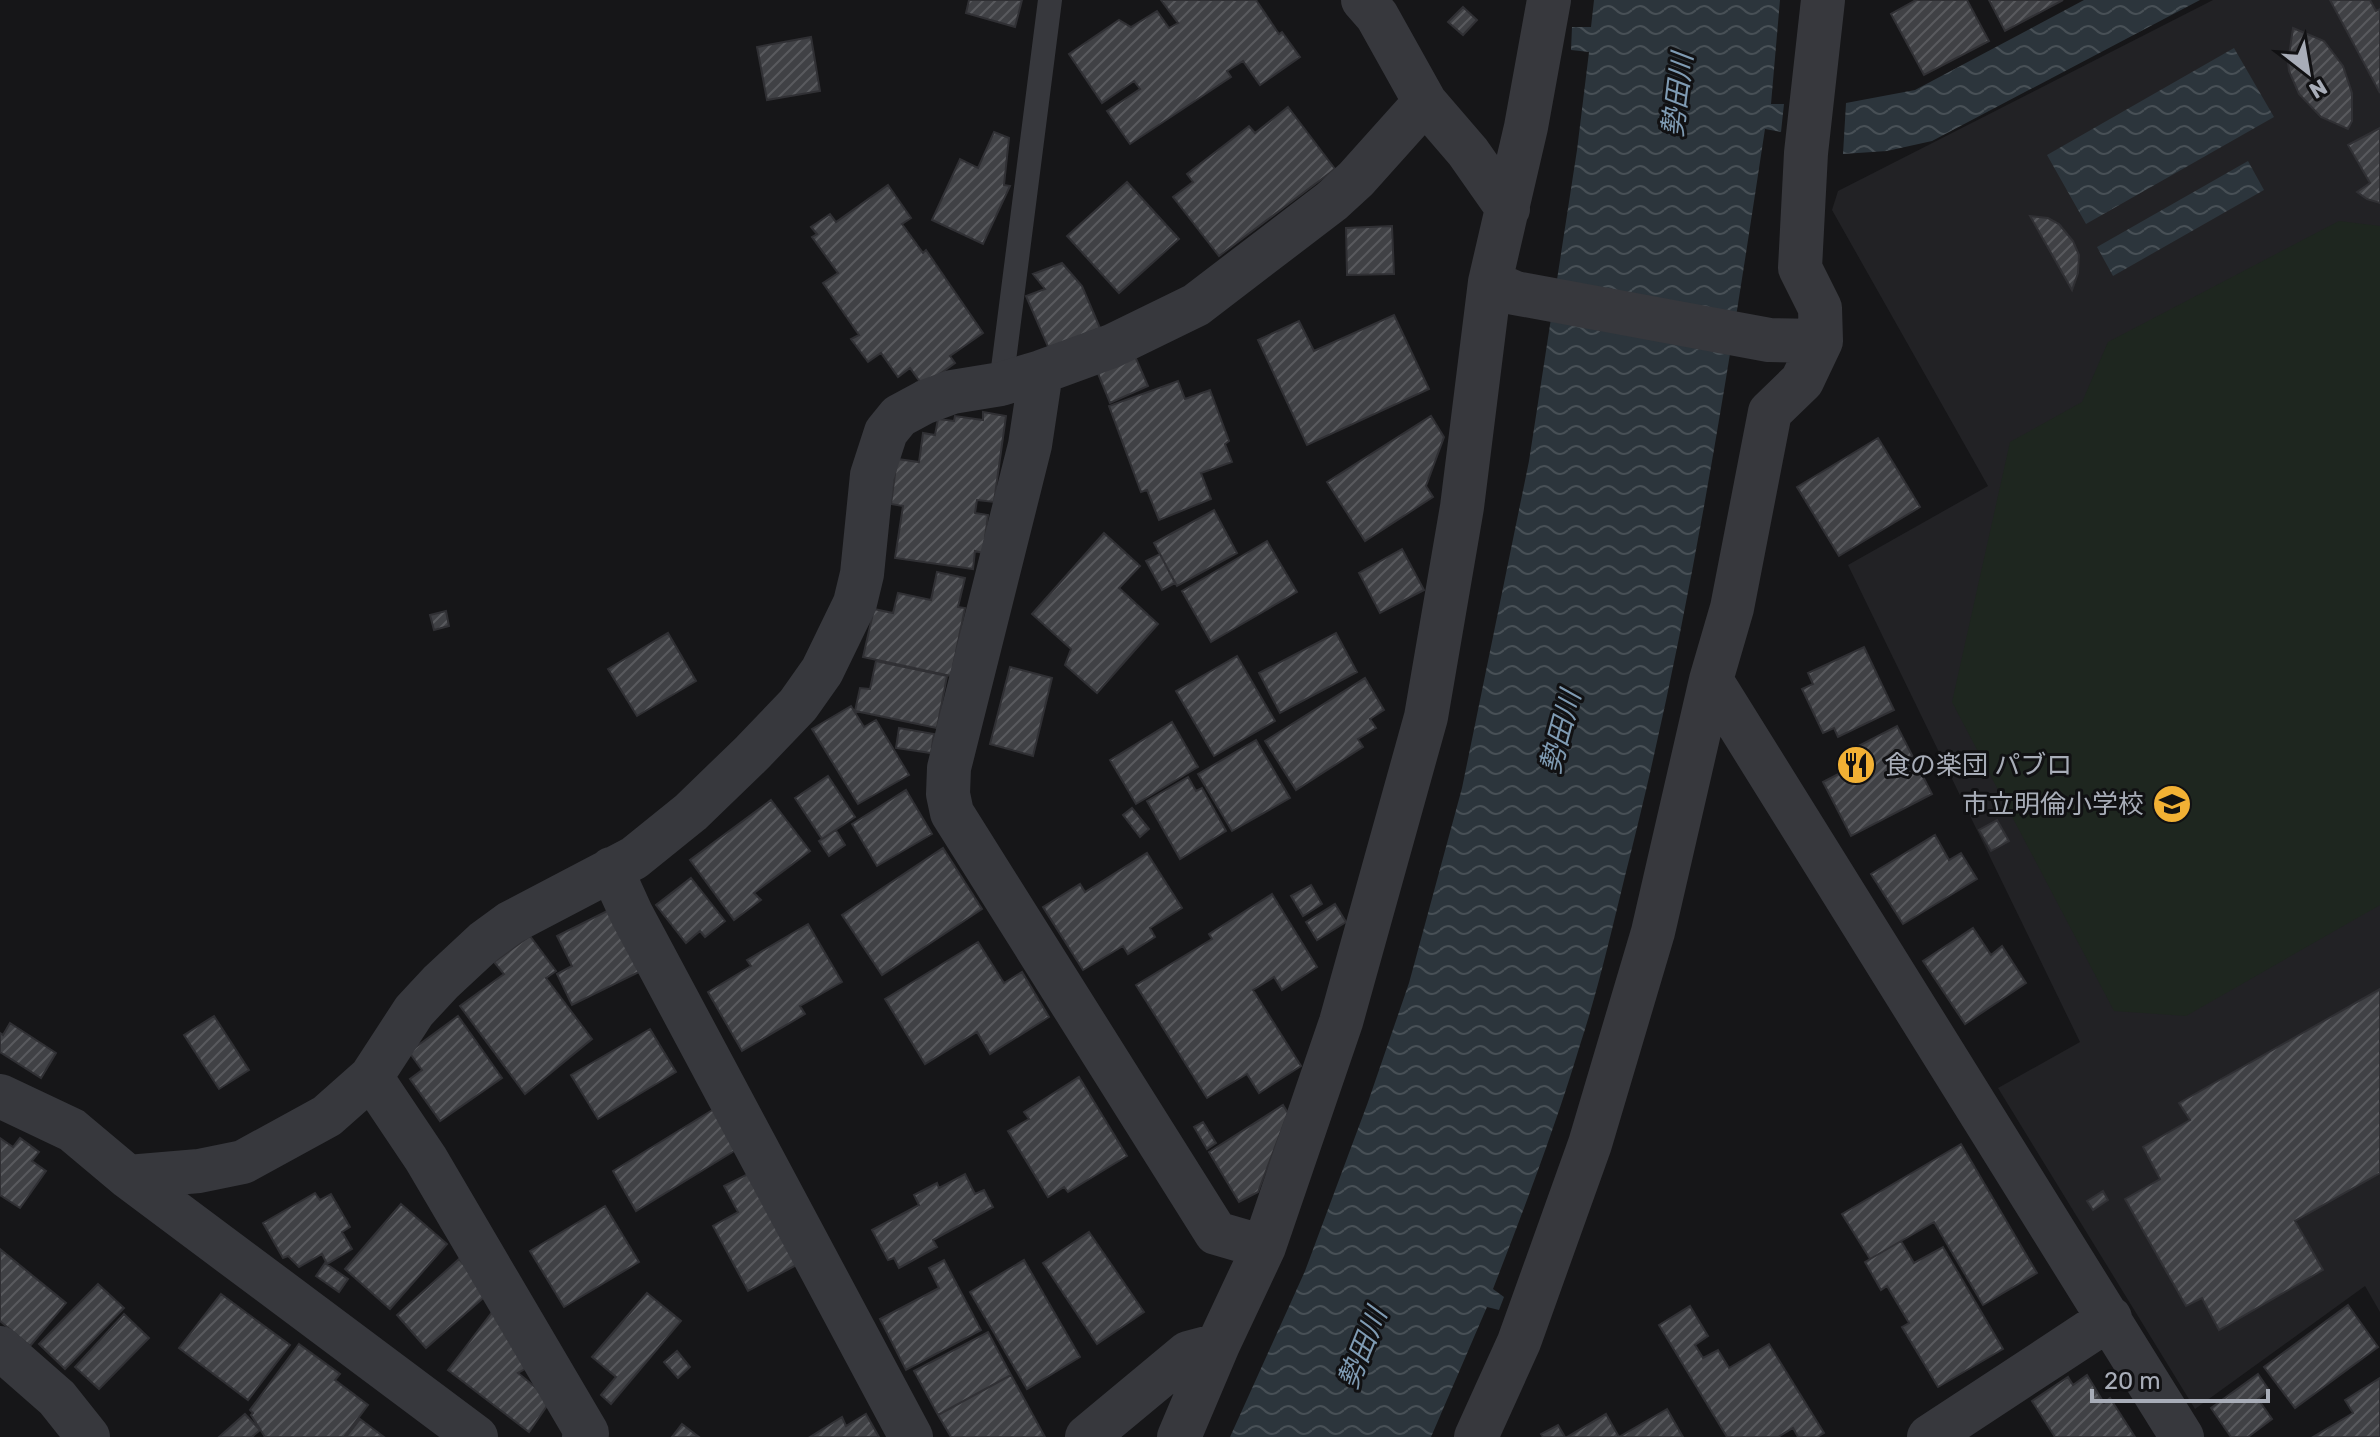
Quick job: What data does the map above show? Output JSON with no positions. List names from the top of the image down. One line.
{"water":["勢田川"],"places":{"restaurant":["食の楽団 パブロ"],"school or university":["市立明倫小学校"]},"scale_bar":"20 m","north":"bottom right"}
